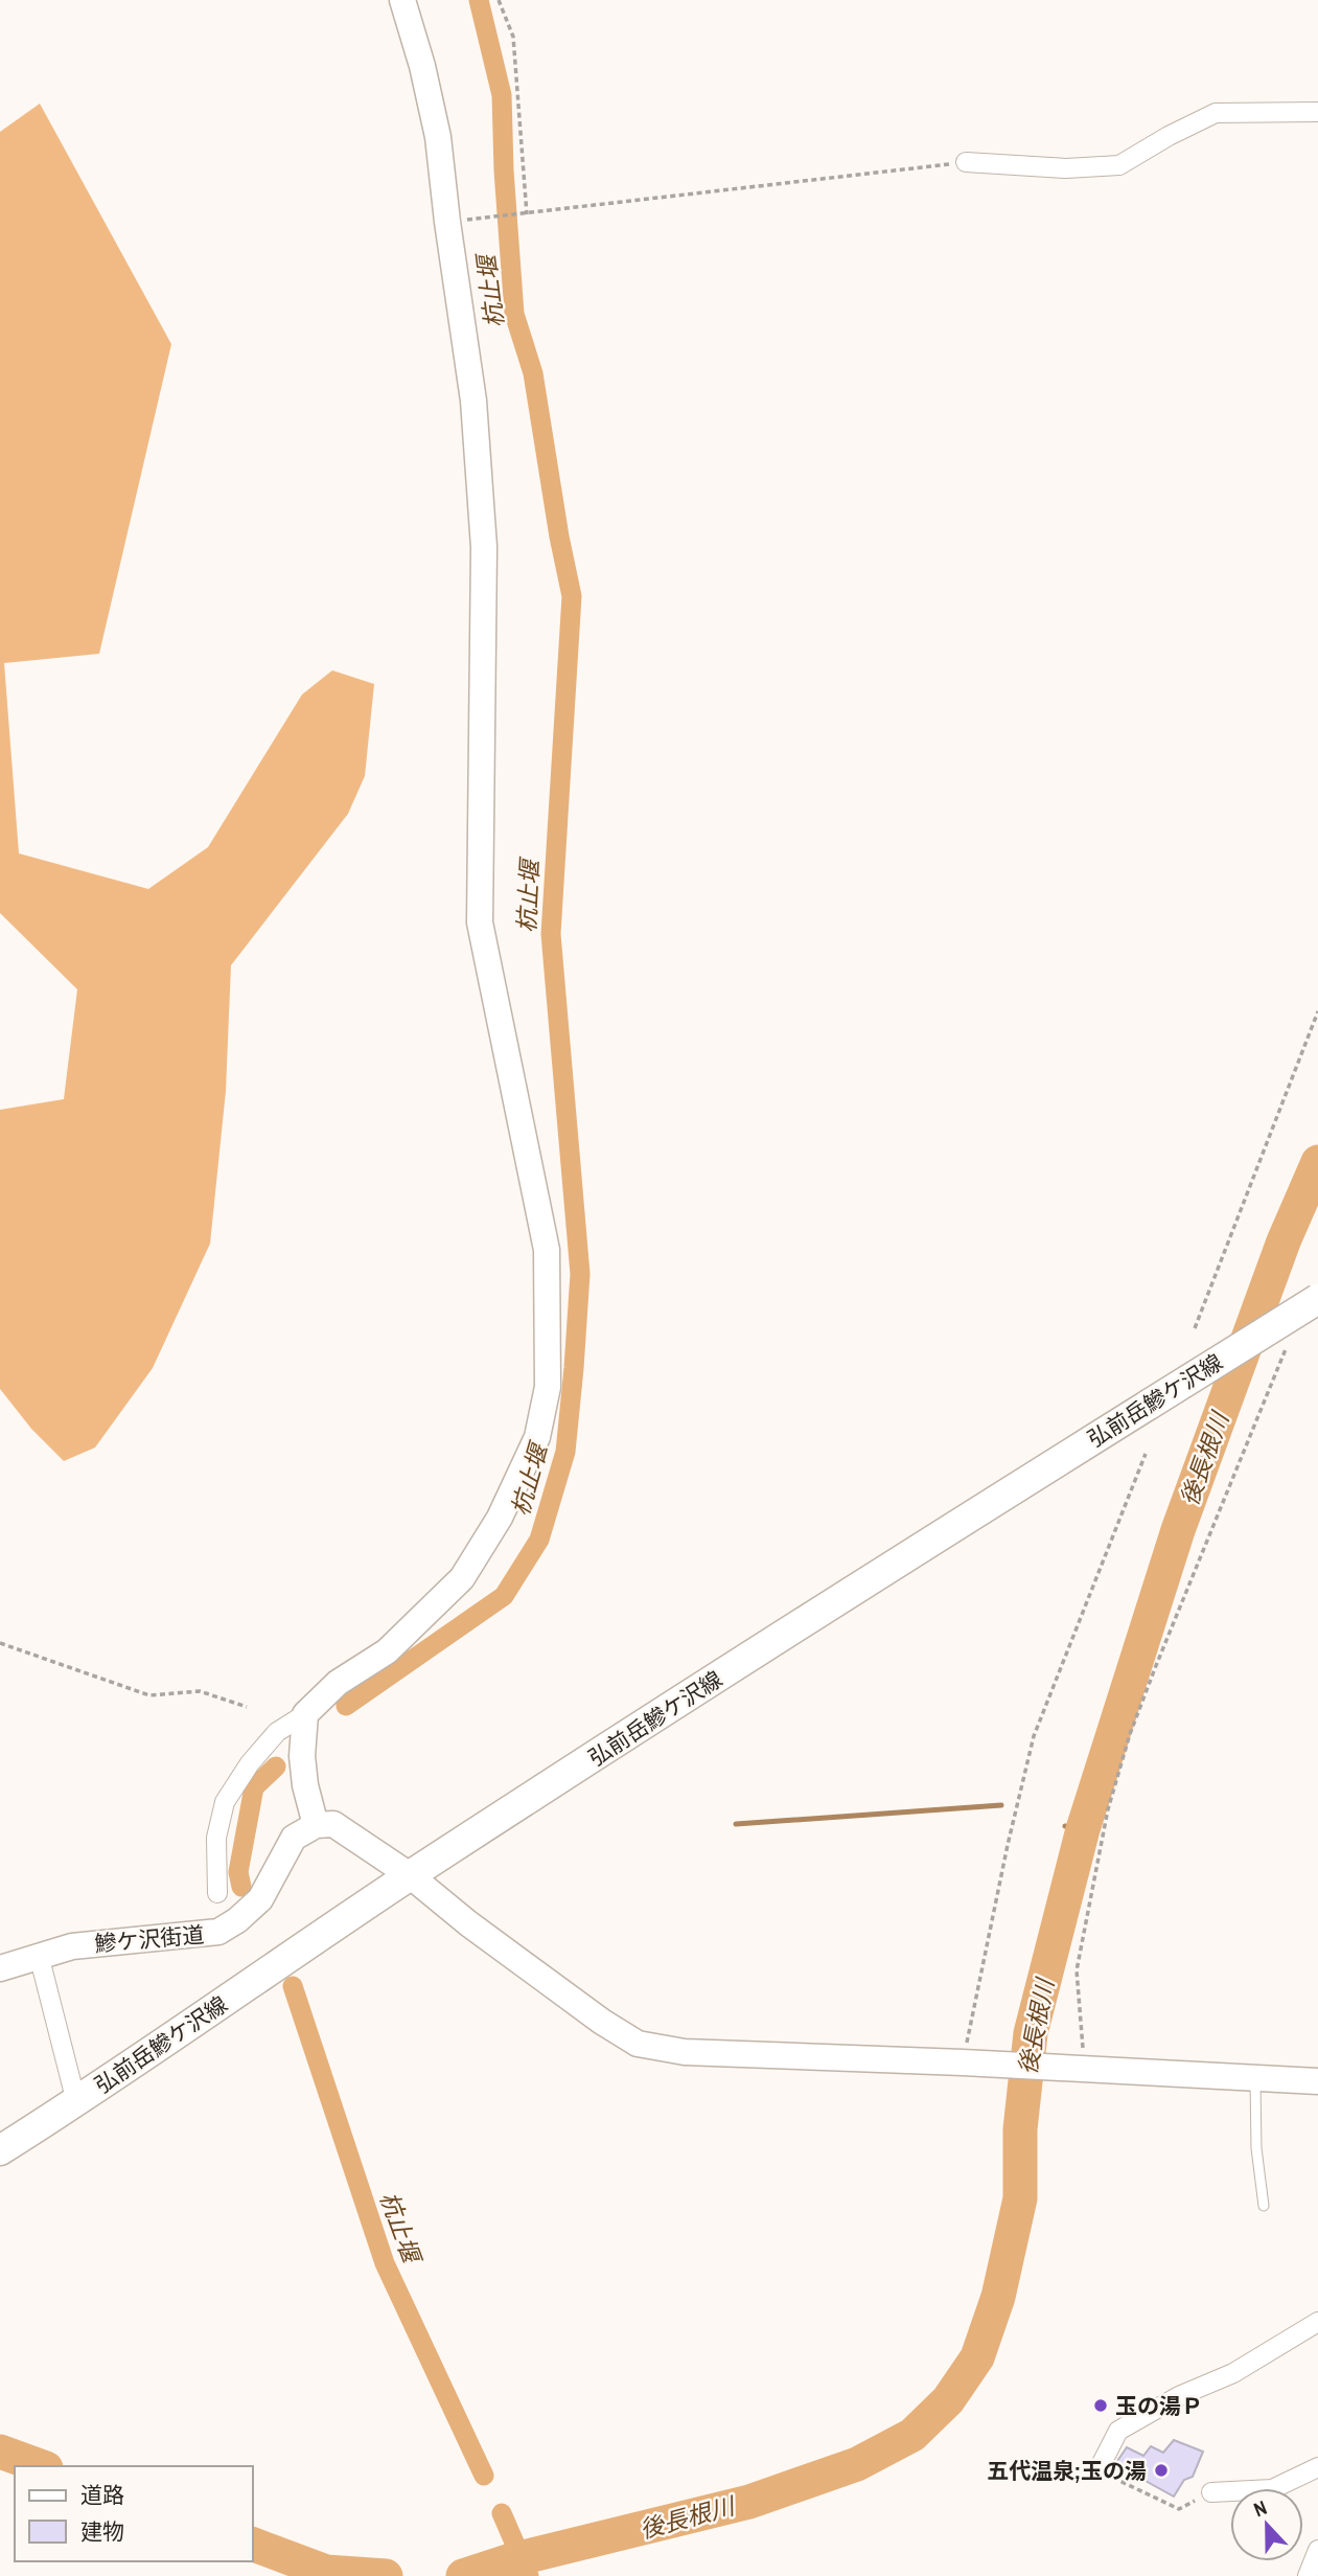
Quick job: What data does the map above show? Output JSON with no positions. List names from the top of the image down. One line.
{"streets":{"main road":["弘前岳鰺ケ沢線"],"street":["鰺ケ沢街道"]},"water":["杭止堰","後長根川"],"places":["玉の湯Ｐ","五代温泉;玉の湯"],"legend":["道路","建物"],"north":"top"}
